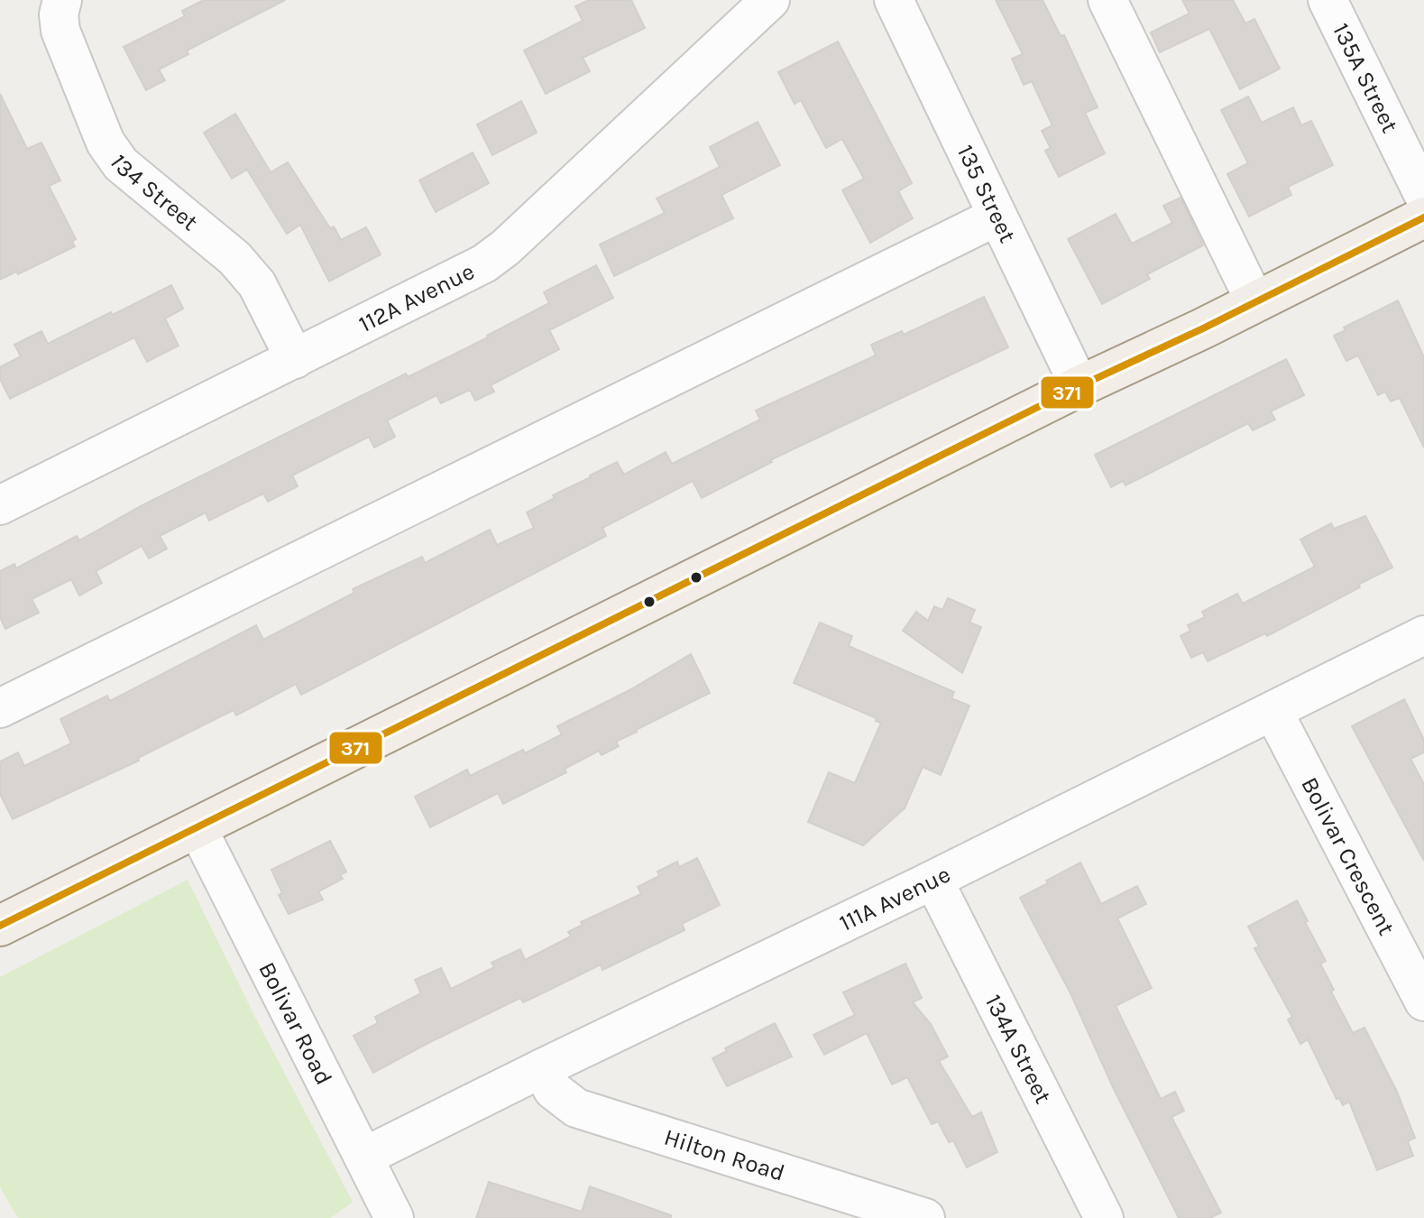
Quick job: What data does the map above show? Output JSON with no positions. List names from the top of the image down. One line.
{"streets":{"street":["135A Street","134 Street","135 Street","112A Avenue","Bolivar Crescent","111A Avenue","Bolivar Road","134A Street","Hilton Road"]},"crossings":[["134 Street","112A Avenue"],["Bolivar Crescent","111A Avenue"],["111A Avenue","Bolivar Road"],["111A Avenue","134A Street"],["111A Avenue","Hilton Road"]],"lines":["transit line 371"]}
